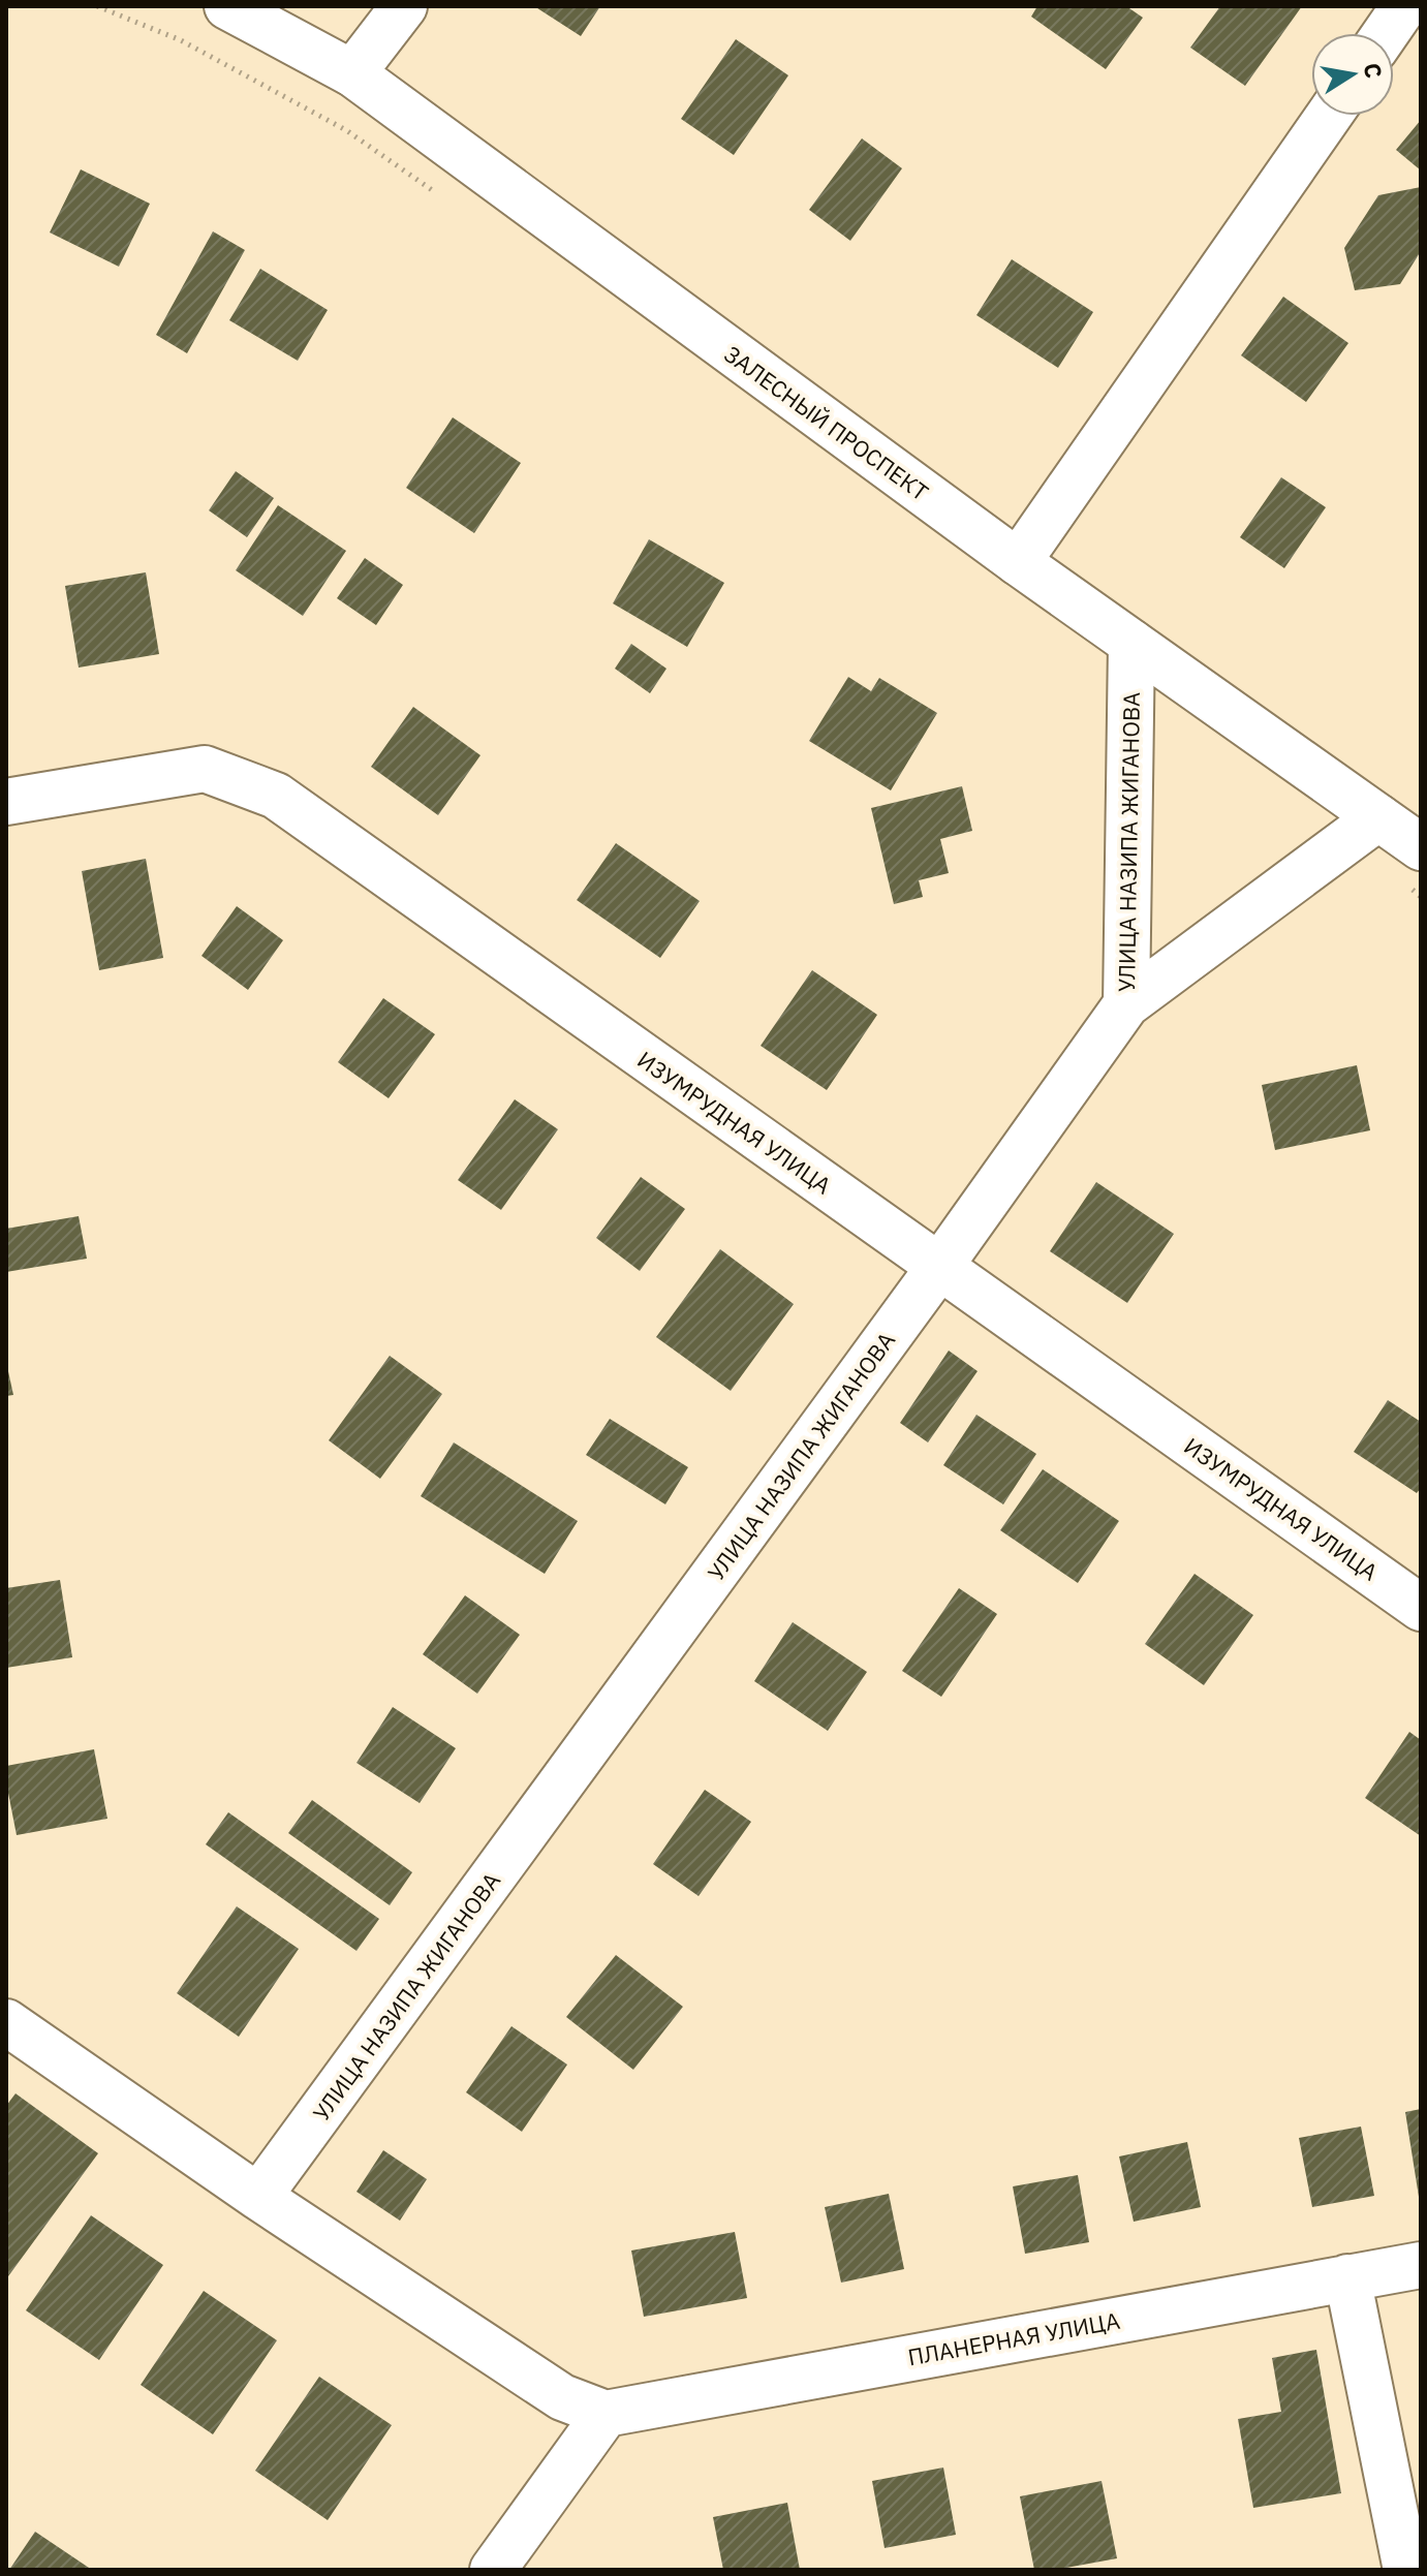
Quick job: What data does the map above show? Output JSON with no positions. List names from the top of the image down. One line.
{"streets":{"street":["ЗАЛЕСНЫЙ ПРОСПЕКТ","УЛИЦА НАЗИПА ЖИГАНОВА","ИЗУМРУДНАЯ УЛИЦА","ПЛАНЕРНАЯ УЛИЦА"]},"crossings":[["ЗАЛЕСНЫЙ ПРОСПЕКТ","УЛИЦА НАЗИПА ЖИГАНОВА"],["УЛИЦА НАЗИПА ЖИГАНОВА","ИЗУМРУДНАЯ УЛИЦА"]],"north":"right"}
